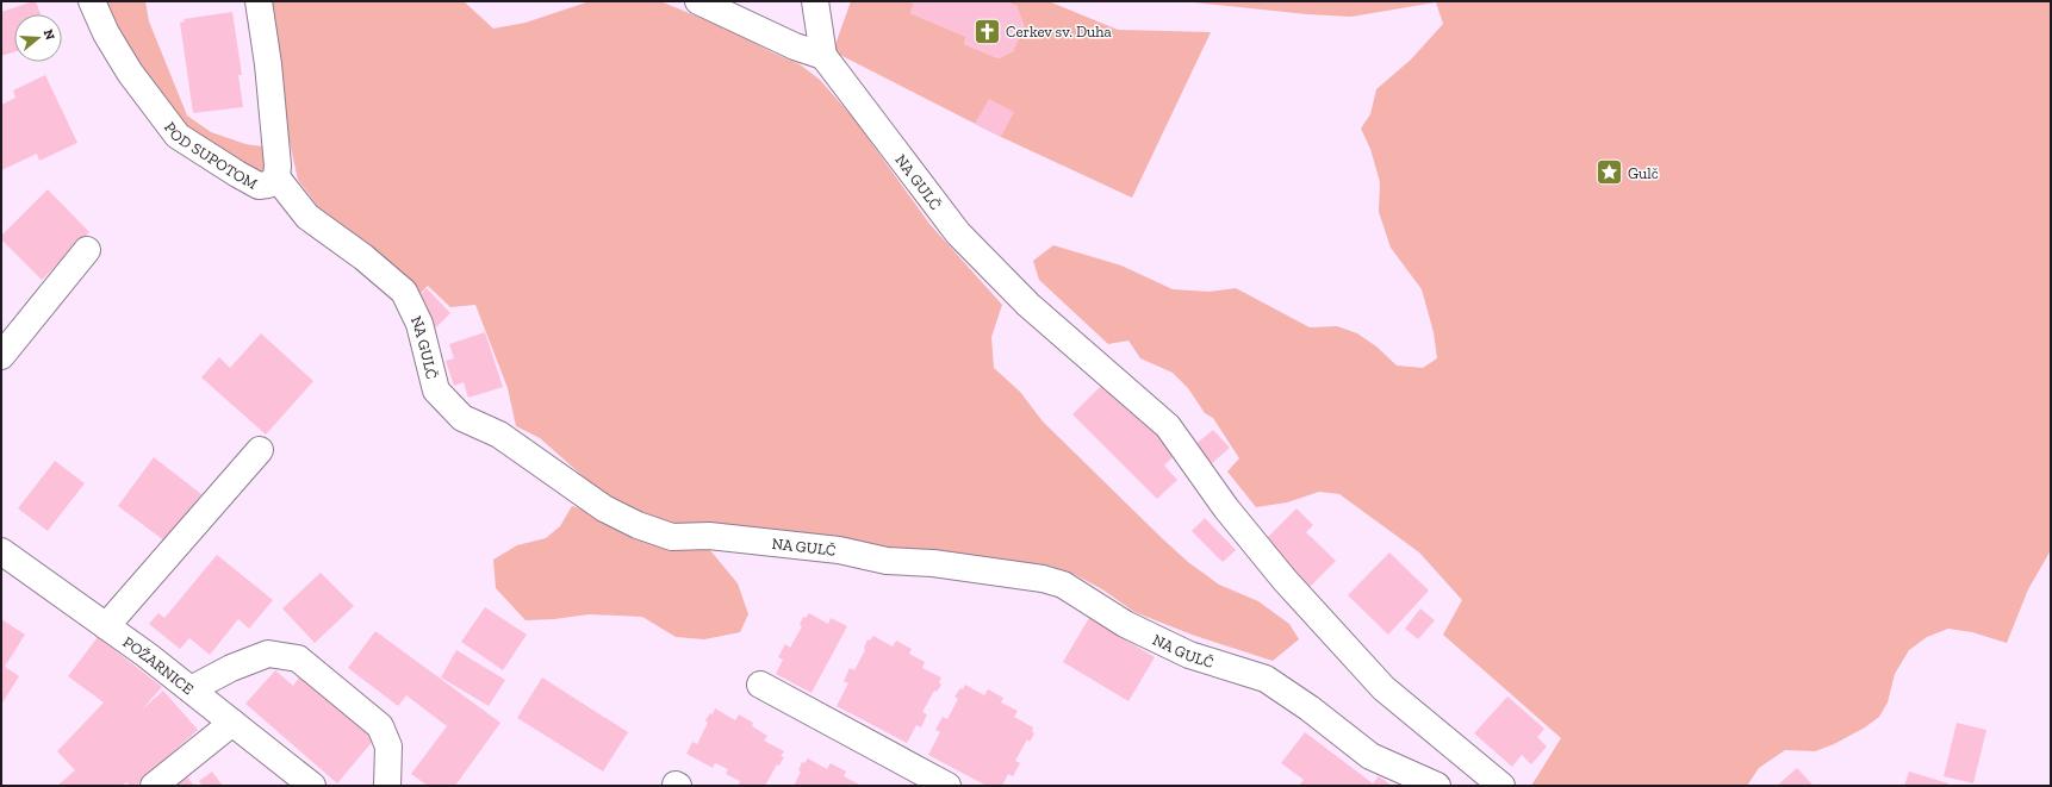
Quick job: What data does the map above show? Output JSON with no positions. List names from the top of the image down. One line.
{"streets":{"street":["POD SUPOTOM","NA GULČ","POŽARNICE"]},"crossings":[["POD SUPOTOM","NA GULČ"]],"places":{"church":["Cerkev sv. Duha"],"place":["Gulč"]},"north":"right"}
